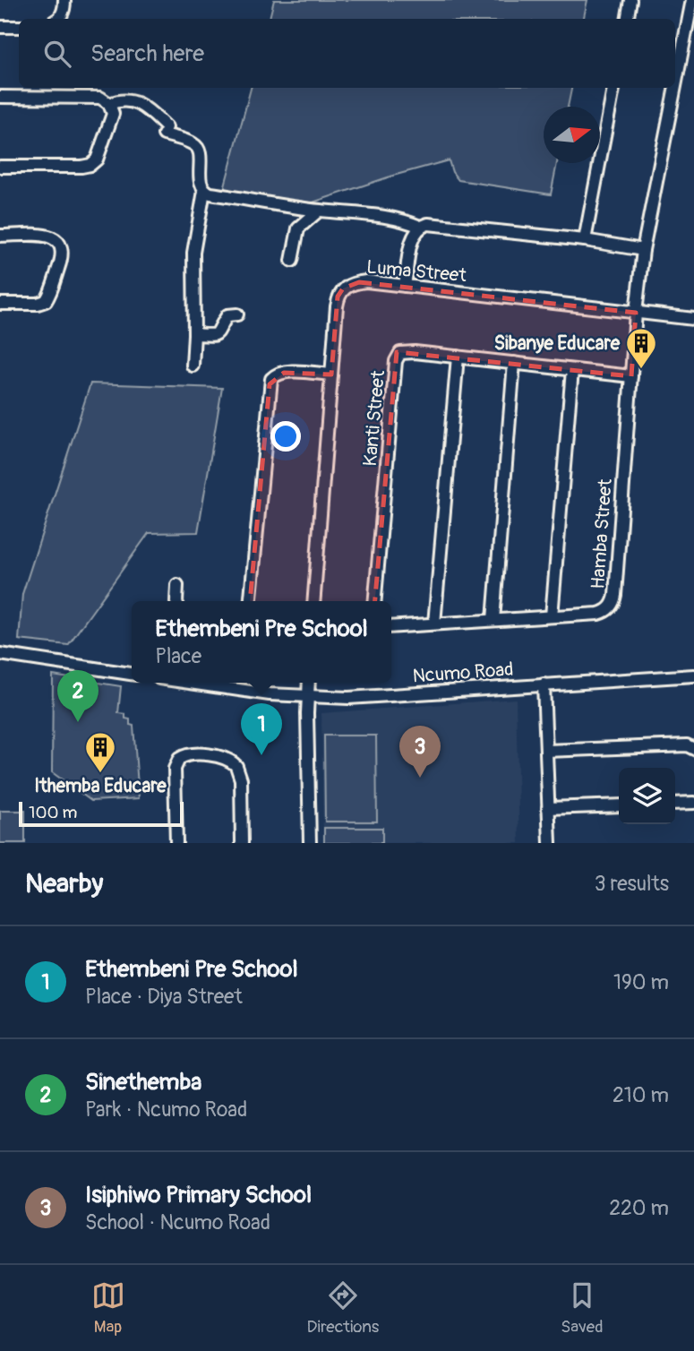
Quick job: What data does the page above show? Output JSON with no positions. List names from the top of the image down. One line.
{"streets":{"street":["Luma Street","Kanti Street","Hamba Street","Ncumo Road"]},"crossings":[["Luma Street","Hamba Street"],["Kanti Street","Hamba Street"]],"places":{"building":["Sibanye Educare","Ithemba Educare"]},"scale_bar":"100 m","north":"right","page":{"search":"Search here","popup":["Ethembeni Pre School","Place"],"pins":["2","1","3"],"scale":"100 m","heading":["Nearby","3 results"],"list":[{"mark":"1","name":"Ethembeni Pre School","note":"Place · Diya Street","value":"190 m"},{"mark":"2","name":"Sinethemba","note":"Park · Ncumo Road","value":"210 m"},{"mark":"3","name":"Isiphiwo Primary School","note":"School · Ncumo Road","value":"220 m"}],"nav":["Map","Directions","Saved"]}}
